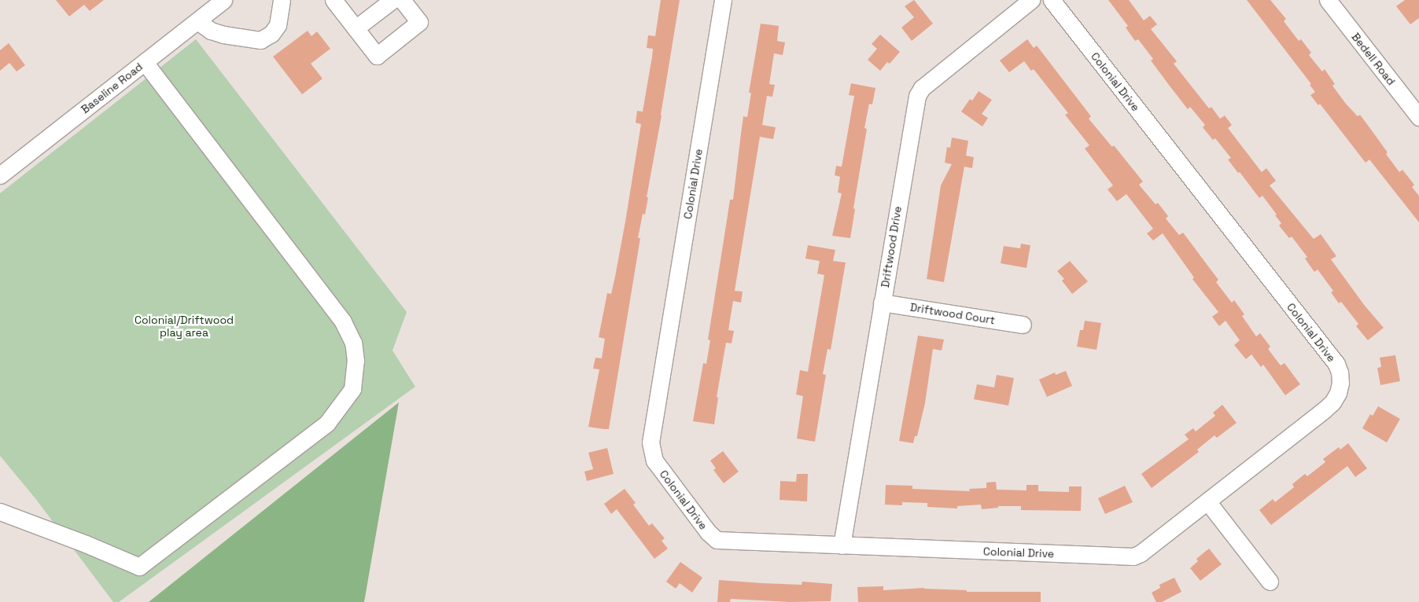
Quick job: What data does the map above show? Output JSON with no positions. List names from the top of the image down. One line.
{"streets":{"street":["Bedell Road","Colonial Drive","Baseline Road","Driftwood Drive","Driftwood Court"]},"crossings":[["Colonial Drive","Driftwood Drive"],["Driftwood Drive","Driftwood Court"]],"parks":["Colonial/Driftwood play area"]}
